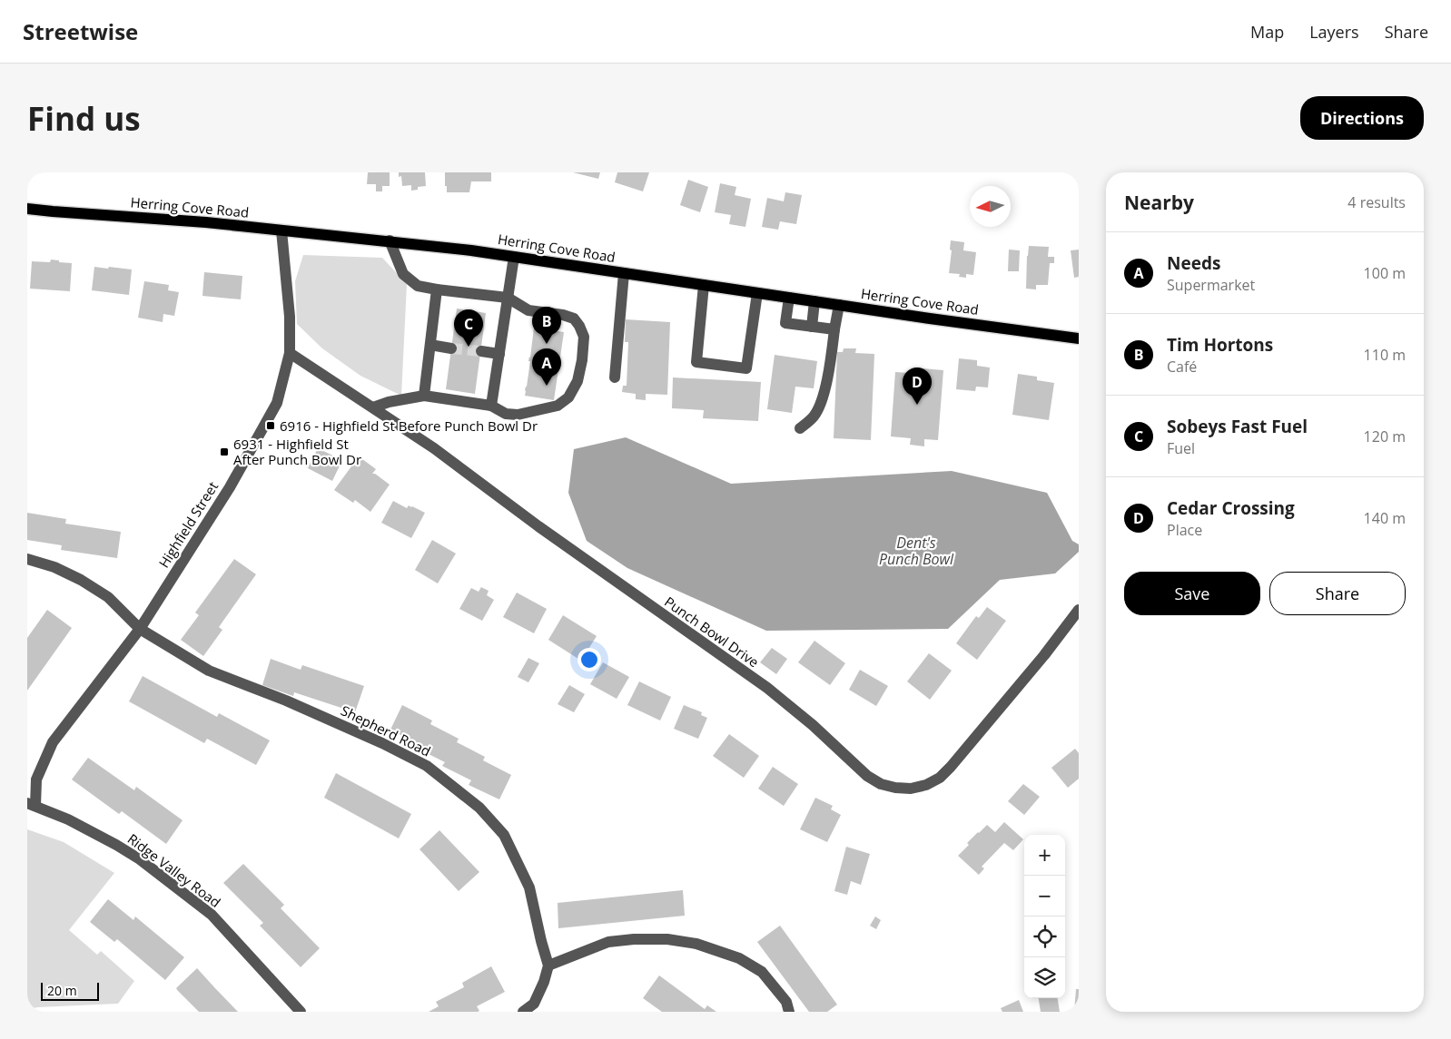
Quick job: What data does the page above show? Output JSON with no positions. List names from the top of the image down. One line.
{"streets":{"main road":["Herring Cove Road"],"street":["Highfield Street","Punch Bowl Drive","Shepherd Road","Ridge Valley Road"]},"crossings":[["Herring Cove Road","Highfield Street"],["Highfield Street","Punch Bowl Drive"],["Highfield Street","Shepherd Road"],["Highfield Street","Ridge Valley Road"]],"water":["Dent's Punch Bowl"],"places":{"transit":["6916 - Highfield St Before Punch Bowl Dr","6931 - Highfield St After Punch Bowl Dr"]},"scale_bar":"20 m","north":"left","page":{"header":"Streetwise","nav":["Map","Layers","Share"],"buttons":["Directions",["Save","Share"]],"title":"Find us","heading":["Nearby","4 results"],"list":[{"mark":"A","name":"Needs","note":"Supermarket","value":"100 m"},{"mark":"B","name":"Tim Hortons","note":"Café","value":"110 m"},{"mark":"C","name":"Sobeys Fast Fuel","note":"Fuel","value":"120 m"},{"mark":"D","name":"Cedar Crossing","note":"Place","value":"140 m"}],"pins":["B","C","A","D"],"map_buttons":["+","−"],"scale":"20 m"}}
